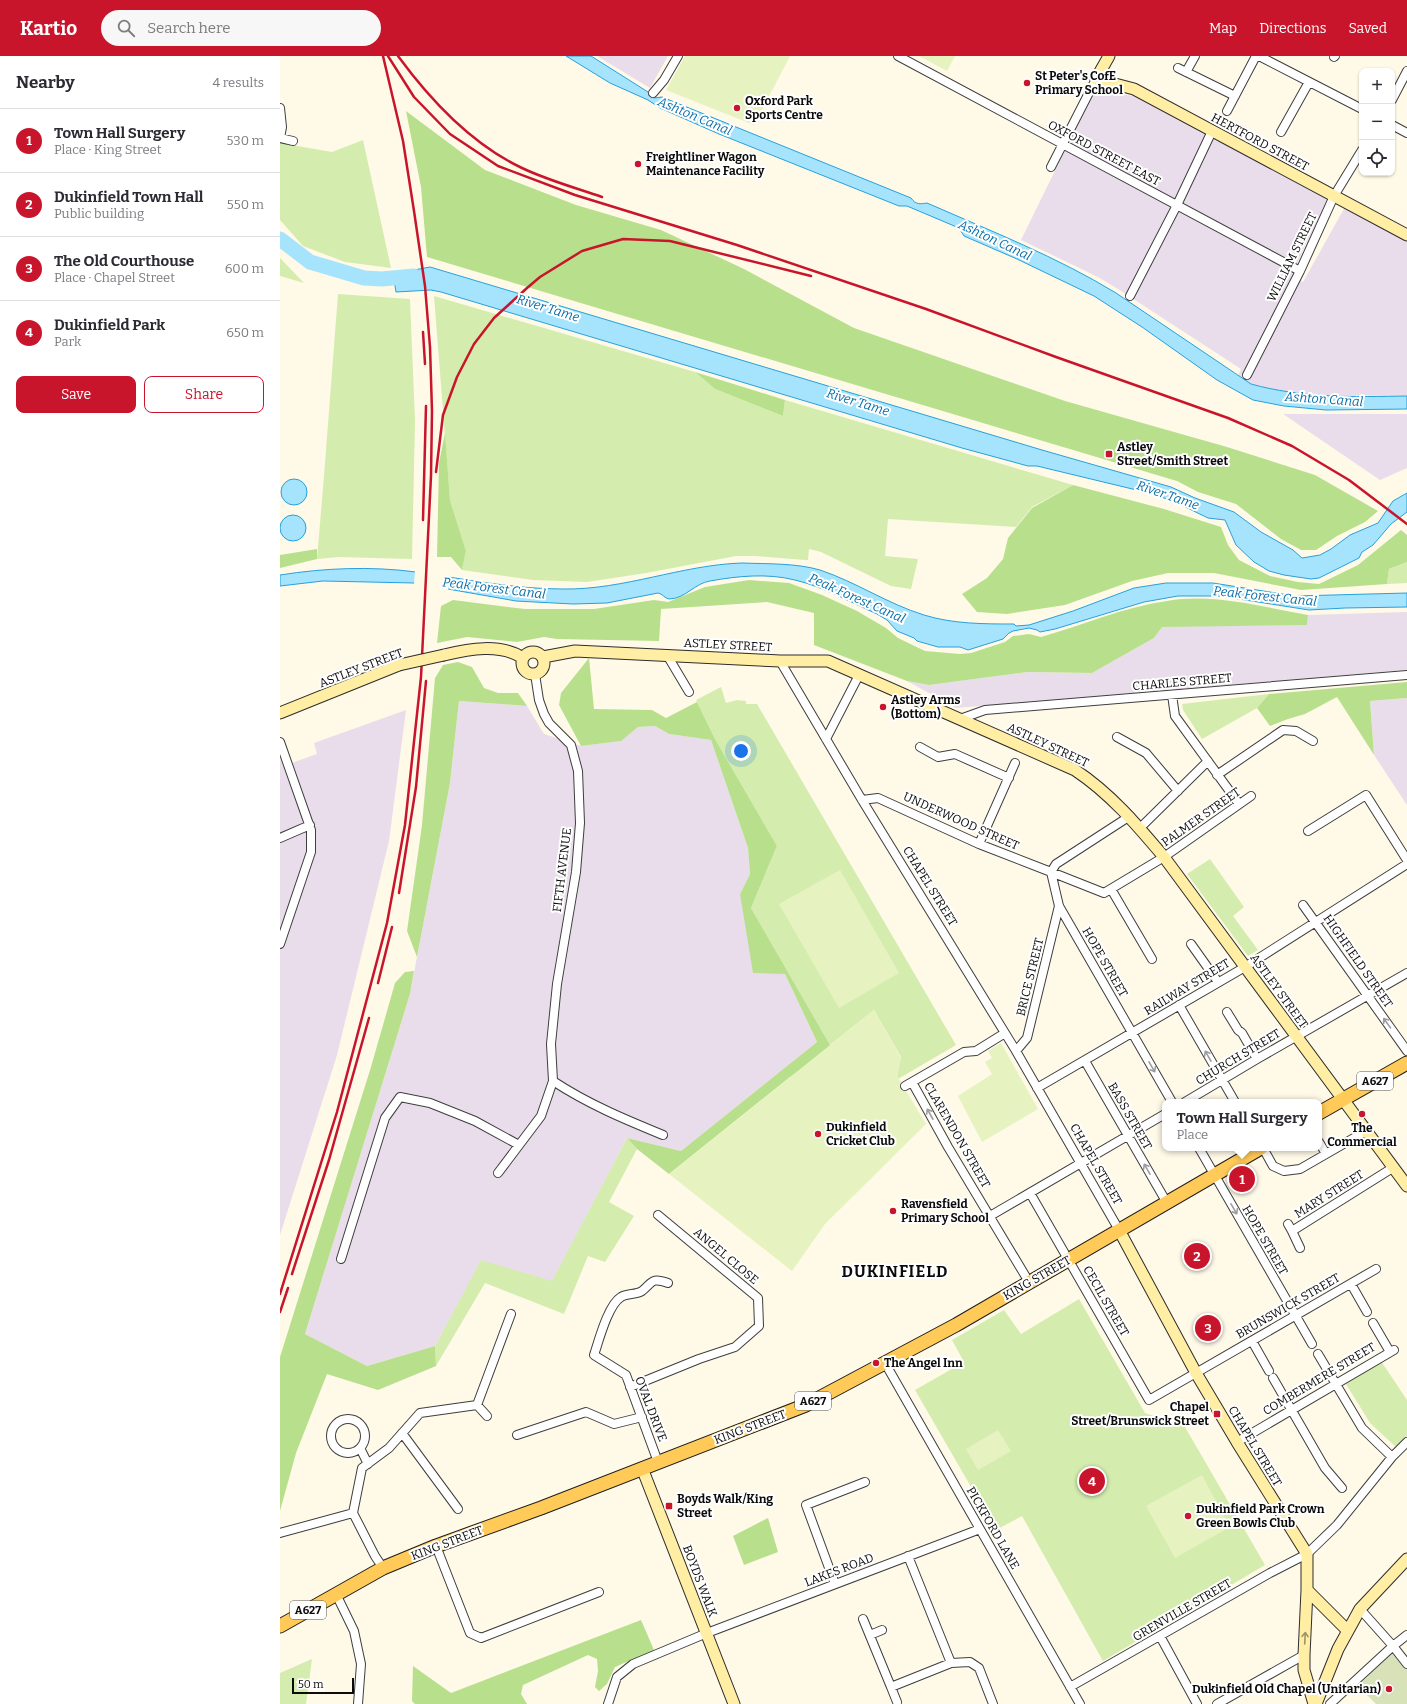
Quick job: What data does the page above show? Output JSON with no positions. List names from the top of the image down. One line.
{"streets":{"main road":["HERTFORD STREET","ASTLEY STREET","CHAPEL STREET","A627","KING STREET","BOYDS WALK"],"street":["OXFORD STREET EAST","WILLIAM STREET","CHARLES STREET","PALMER STREET","UNDERWOOD STREET","FIFTH AVENUE","HIGHFIELD STREET","HOPE STREET","BRICE STREET","RAILWAY STREET","CHURCH STREET","BASS STREET","CLARENDON STREET","MARY STREET","ANGEL CLOSE","CECIL STREET","BRUNSWICK STREET","COMBERMERE STREET","OVAL DRIVE","PICKFORD LANE","LAKES ROAD","GRENVILLE STREET"]},"crossings":[["HERTFORD STREET","WILLIAM STREET"],["OXFORD STREET EAST","WILLIAM STREET"],["ASTLEY STREET","CHARLES STREET"],["ASTLEY STREET","PALMER STREET"],["ASTLEY STREET","FIFTH AVENUE"],["ASTLEY STREET","CHAPEL STREET"],["ASTLEY STREET","RAILWAY STREET"],["ASTLEY STREET","CHURCH STREET"],["ASTLEY STREET","A627"],["ASTLEY STREET","MARY STREET"],["PALMER STREET","UNDERWOOD STREET"],["UNDERWOOD STREET","CHAPEL STREET"],["UNDERWOOD STREET","HOPE STREET"],["CHAPEL STREET","BRICE STREET"],["CHAPEL STREET","RAILWAY STREET"],["CHAPEL STREET","CLARENDON STREET"],["CHAPEL STREET","KING STREET"],["CHAPEL STREET","BRUNSWICK STREET"],["CHAPEL STREET","COMBERMERE STREET"],["CHAPEL STREET","GRENVILLE STREET"],["HIGHFIELD STREET","RAILWAY STREET"],["HIGHFIELD STREET","CHURCH STREET"],["HOPE STREET","BRICE STREET"],["HOPE STREET","RAILWAY STREET"],["HOPE STREET","KING STREET"],["HOPE STREET","BRUNSWICK STREET"],["RAILWAY STREET","BASS STREET"],["BASS STREET","KING STREET"],["CLARENDON STREET","KING STREET"],["ANGEL CLOSE","OVAL DRIVE"],["KING STREET","CECIL STREET"],["KING STREET","OVAL DRIVE"],["KING STREET","PICKFORD LANE"],["KING STREET","BOYDS WALK"],["CECIL STREET","BRUNSWICK STREET"],["PICKFORD LANE","LAKES ROAD"],["PICKFORD LANE","GRENVILLE STREET"],["LAKES ROAD","BOYDS WALK"]],"one_way":["HIGHFIELD STREET","BASS STREET"],"districts":["DUKINFIELD"],"water":["Ashton Canal","River Tame","Peak Forest Canal"],"places":{"other":["St Peter's CofE Primary School","Oxford Park Sports Centre","Freightliner Wagon Maintenance Facility","Astley Arms (Bottom)","The Commercial","Dukinfield Cricket Club","Ravensfield Primary School","The Angel Inn","Dukinfield Park Crown Green Bowls Club","Dukinfield Old Chapel (Unitarian)"],"transit":["Astley Street/Smith Street","Chapel Street/Brunswick Street","Boyds Walk/King Street"]},"scale_bar":"50 m","page":{"header":"Kartio","search":"Search here","nav":["Map","Directions","Saved"],"heading":["Nearby","4 results"],"map_buttons":["+","−"],"list":[{"mark":"1","name":"Town Hall Surgery","note":"Place · King Street","value":"530 m"},{"mark":"2","name":"Dukinfield Town Hall","note":"Public building","value":"550 m"},{"mark":"3","name":"The Old Courthouse","note":"Place · Chapel Street","value":"600 m"},{"mark":"4","name":"Dukinfield Park","note":"Park","value":"650 m"}],"buttons":["Save","Share"],"popup":["Town Hall Surgery","Place"],"pins":["1","2","3","4"],"scale":"50 m"}}
